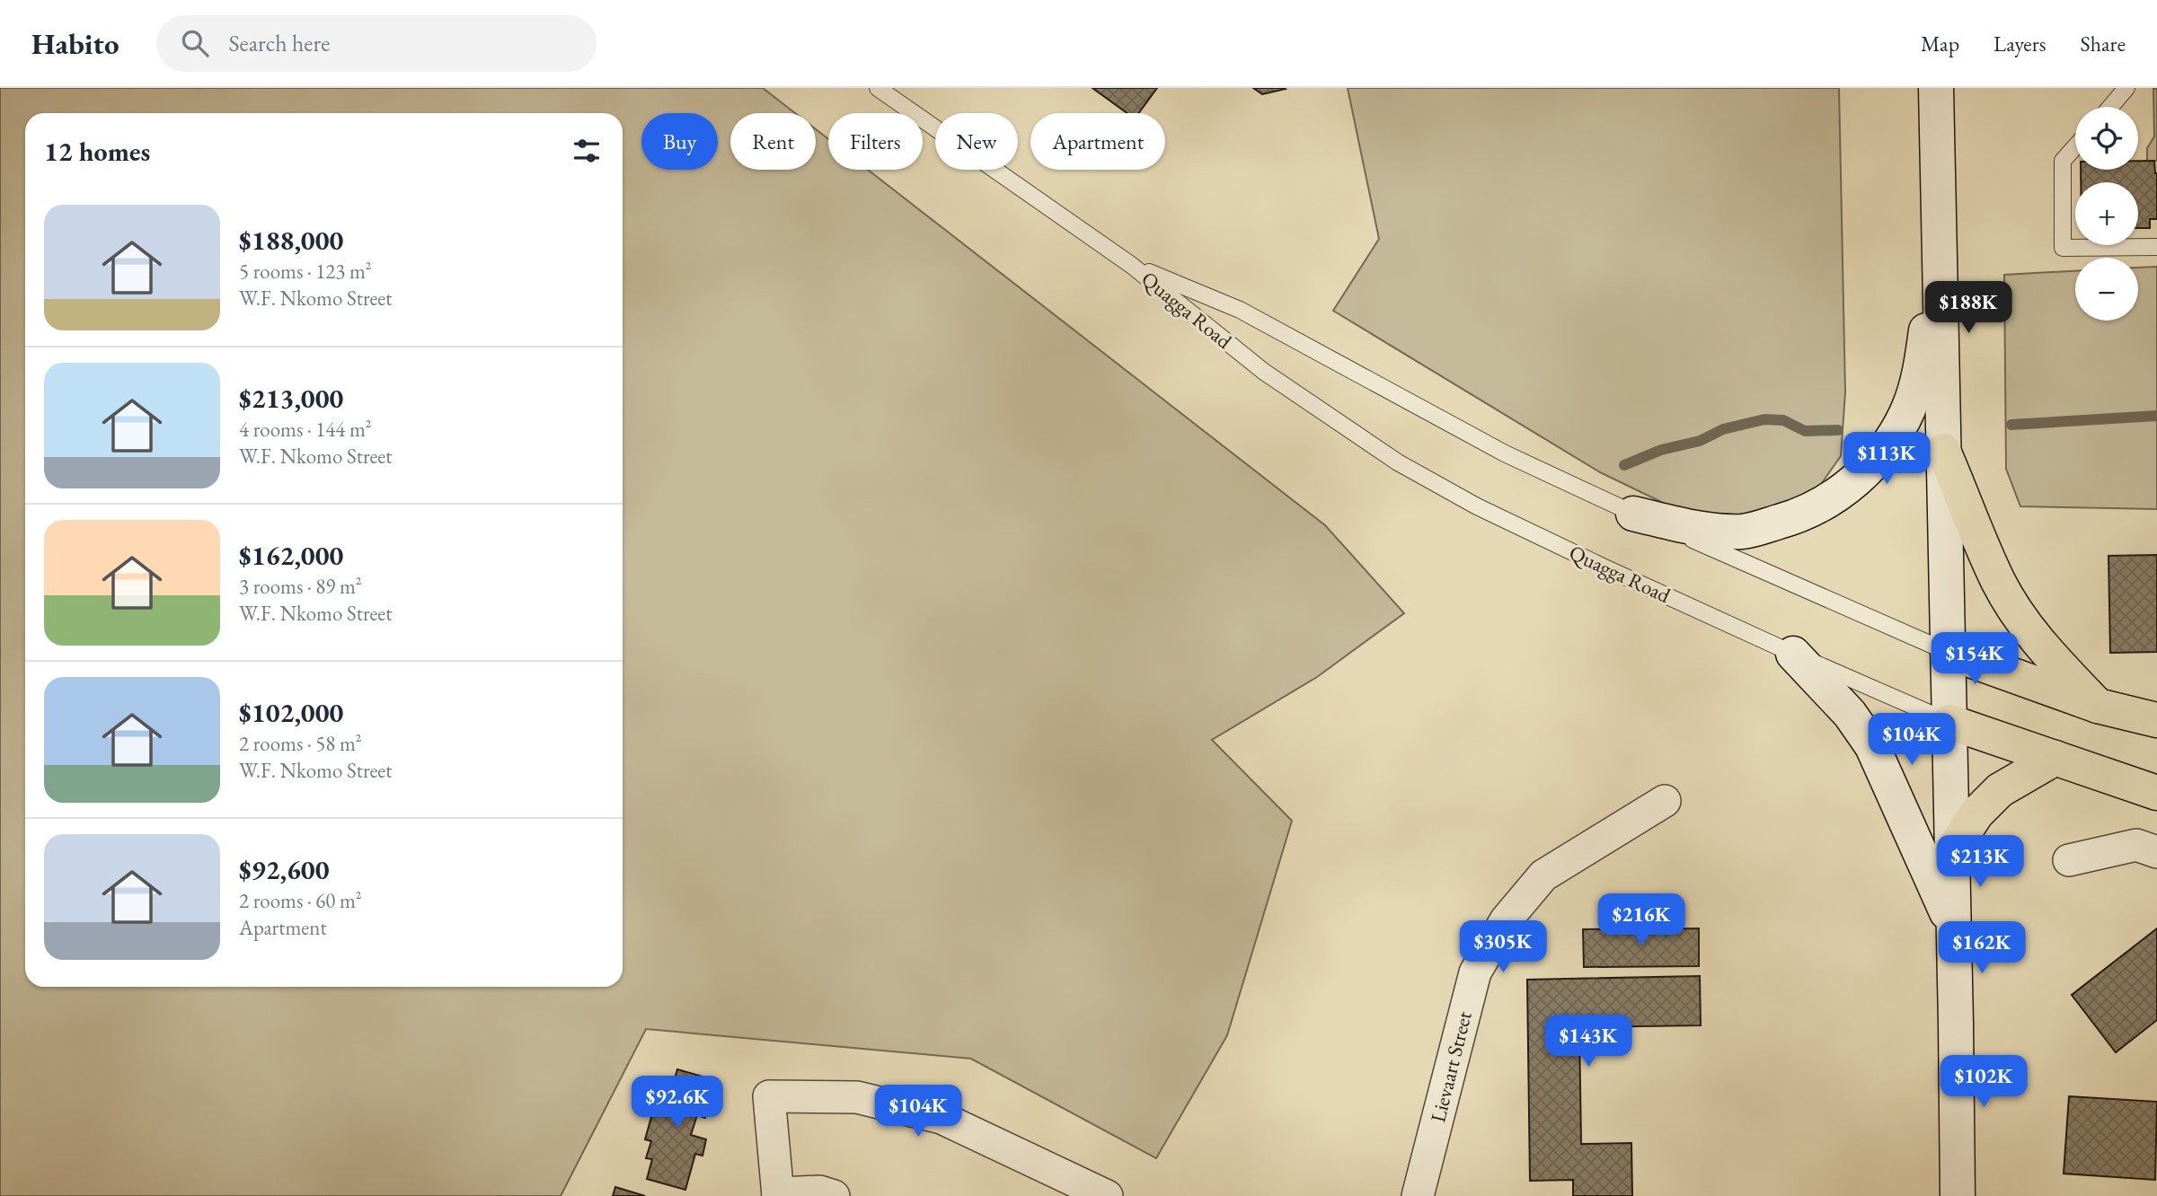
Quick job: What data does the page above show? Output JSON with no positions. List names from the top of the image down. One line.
{"streets":{"main road":["Quagga Road"],"street":["Lievaart Street"]},"page":{"header":"Habito","search":"Search here","nav":["Map","Layers","Share"],"map_buttons":["+","−"],"chip":["Buy","Rent","Filters","New","Apartment"],"heading":"12 homes","list":[{"name":"$188,000","note":"5 rooms · 123 m² · W.F. Nkomo Street"},{"name":"$213,000","note":"4 rooms · 144 m² · W.F. Nkomo Street"},{"name":"$162,000","note":"3 rooms · 89 m² · W.F. Nkomo Street"},{"name":"$102,000","note":"2 rooms · 58 m² · W.F. Nkomo Street"},{"name":"$92,600","note":"2 rooms · 60 m² · Apartment"}],"price":["$188K","$113K","$154K","$104K","$213K","$216K","$305K","$162K","$143K","$102K","$92.6K","$104K"]}}
